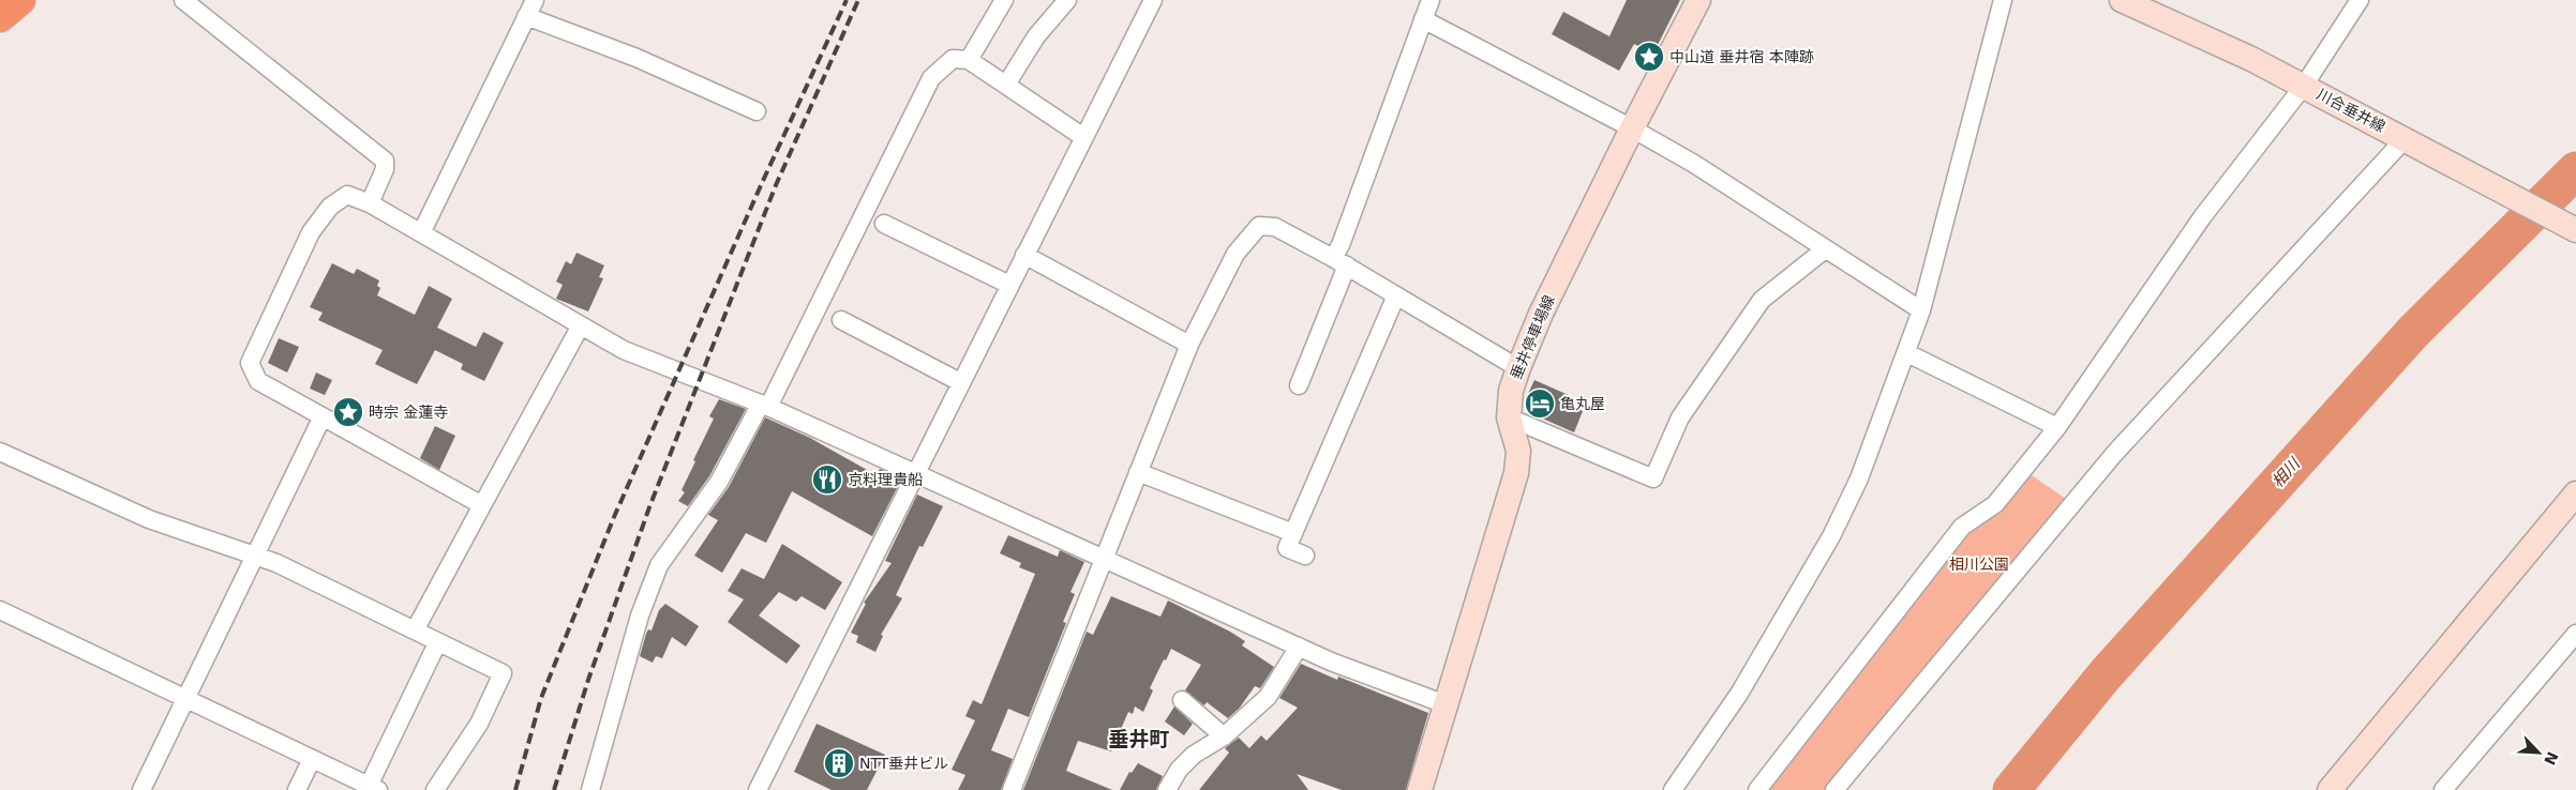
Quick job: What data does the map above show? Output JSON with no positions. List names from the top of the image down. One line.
{"streets":{"main road":["川合垂井線","垂井停車場線"]},"districts":["垂井町"],"water":["相川"],"parks":["相川公園"],"places":{"place":["中山道 垂井宿 本陣跡","時宗 金蓮寺"],"hotel":["亀丸屋"],"restaurant":["京料理貴船"],"building":["NTT垂井ビル"]},"north":"bottom right"}
